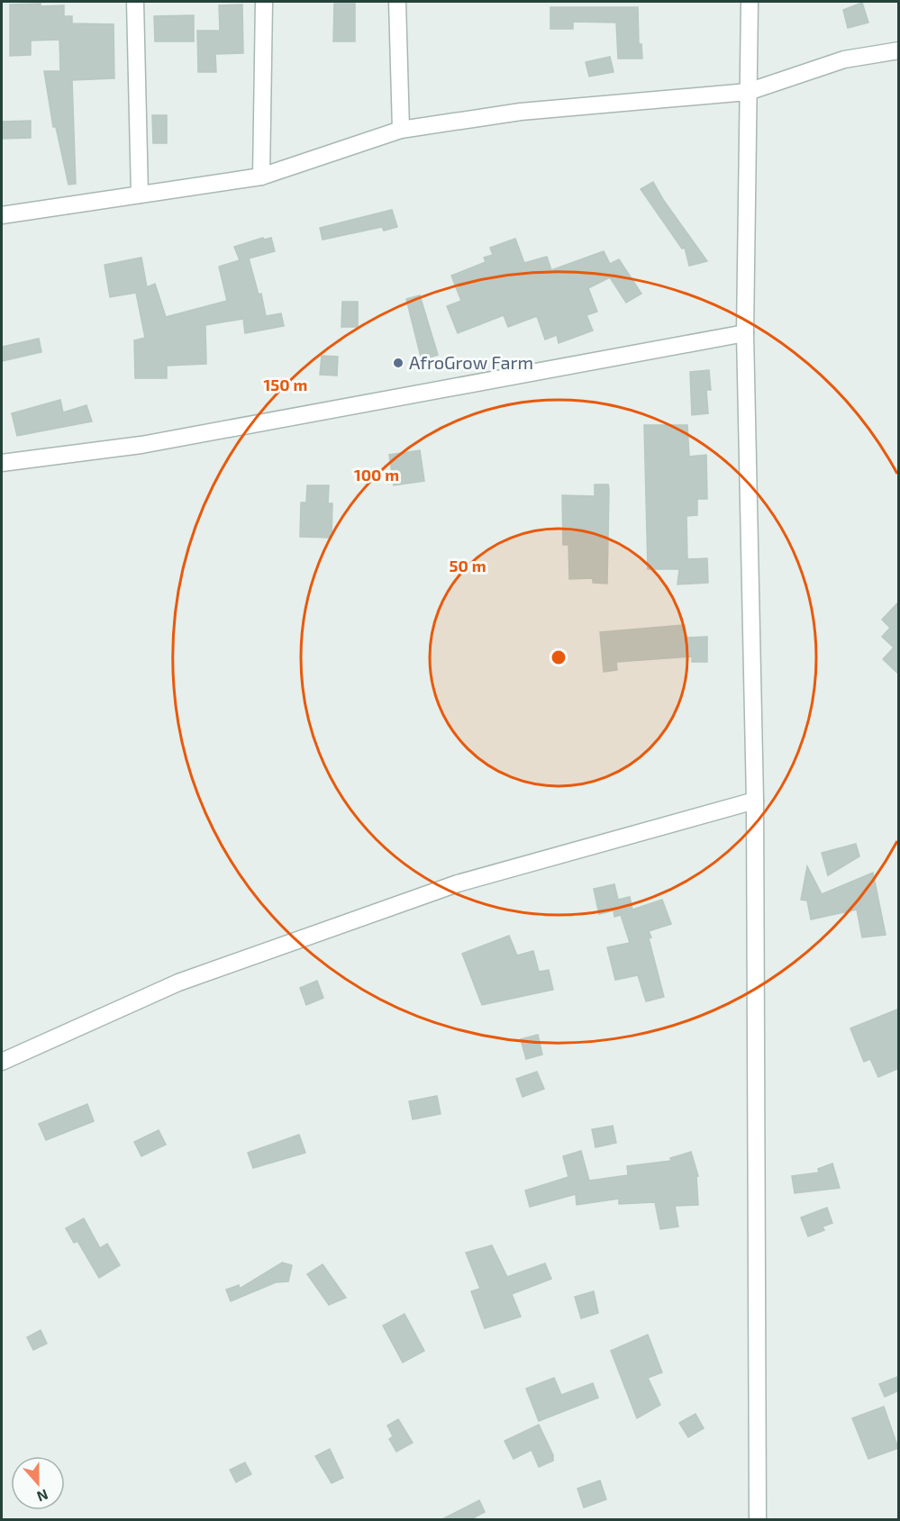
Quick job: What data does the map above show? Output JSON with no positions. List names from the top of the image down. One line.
{"places":["AfroGrow Farm"],"north":"bottom","rings":["150 m","100 m","50 m"]}
